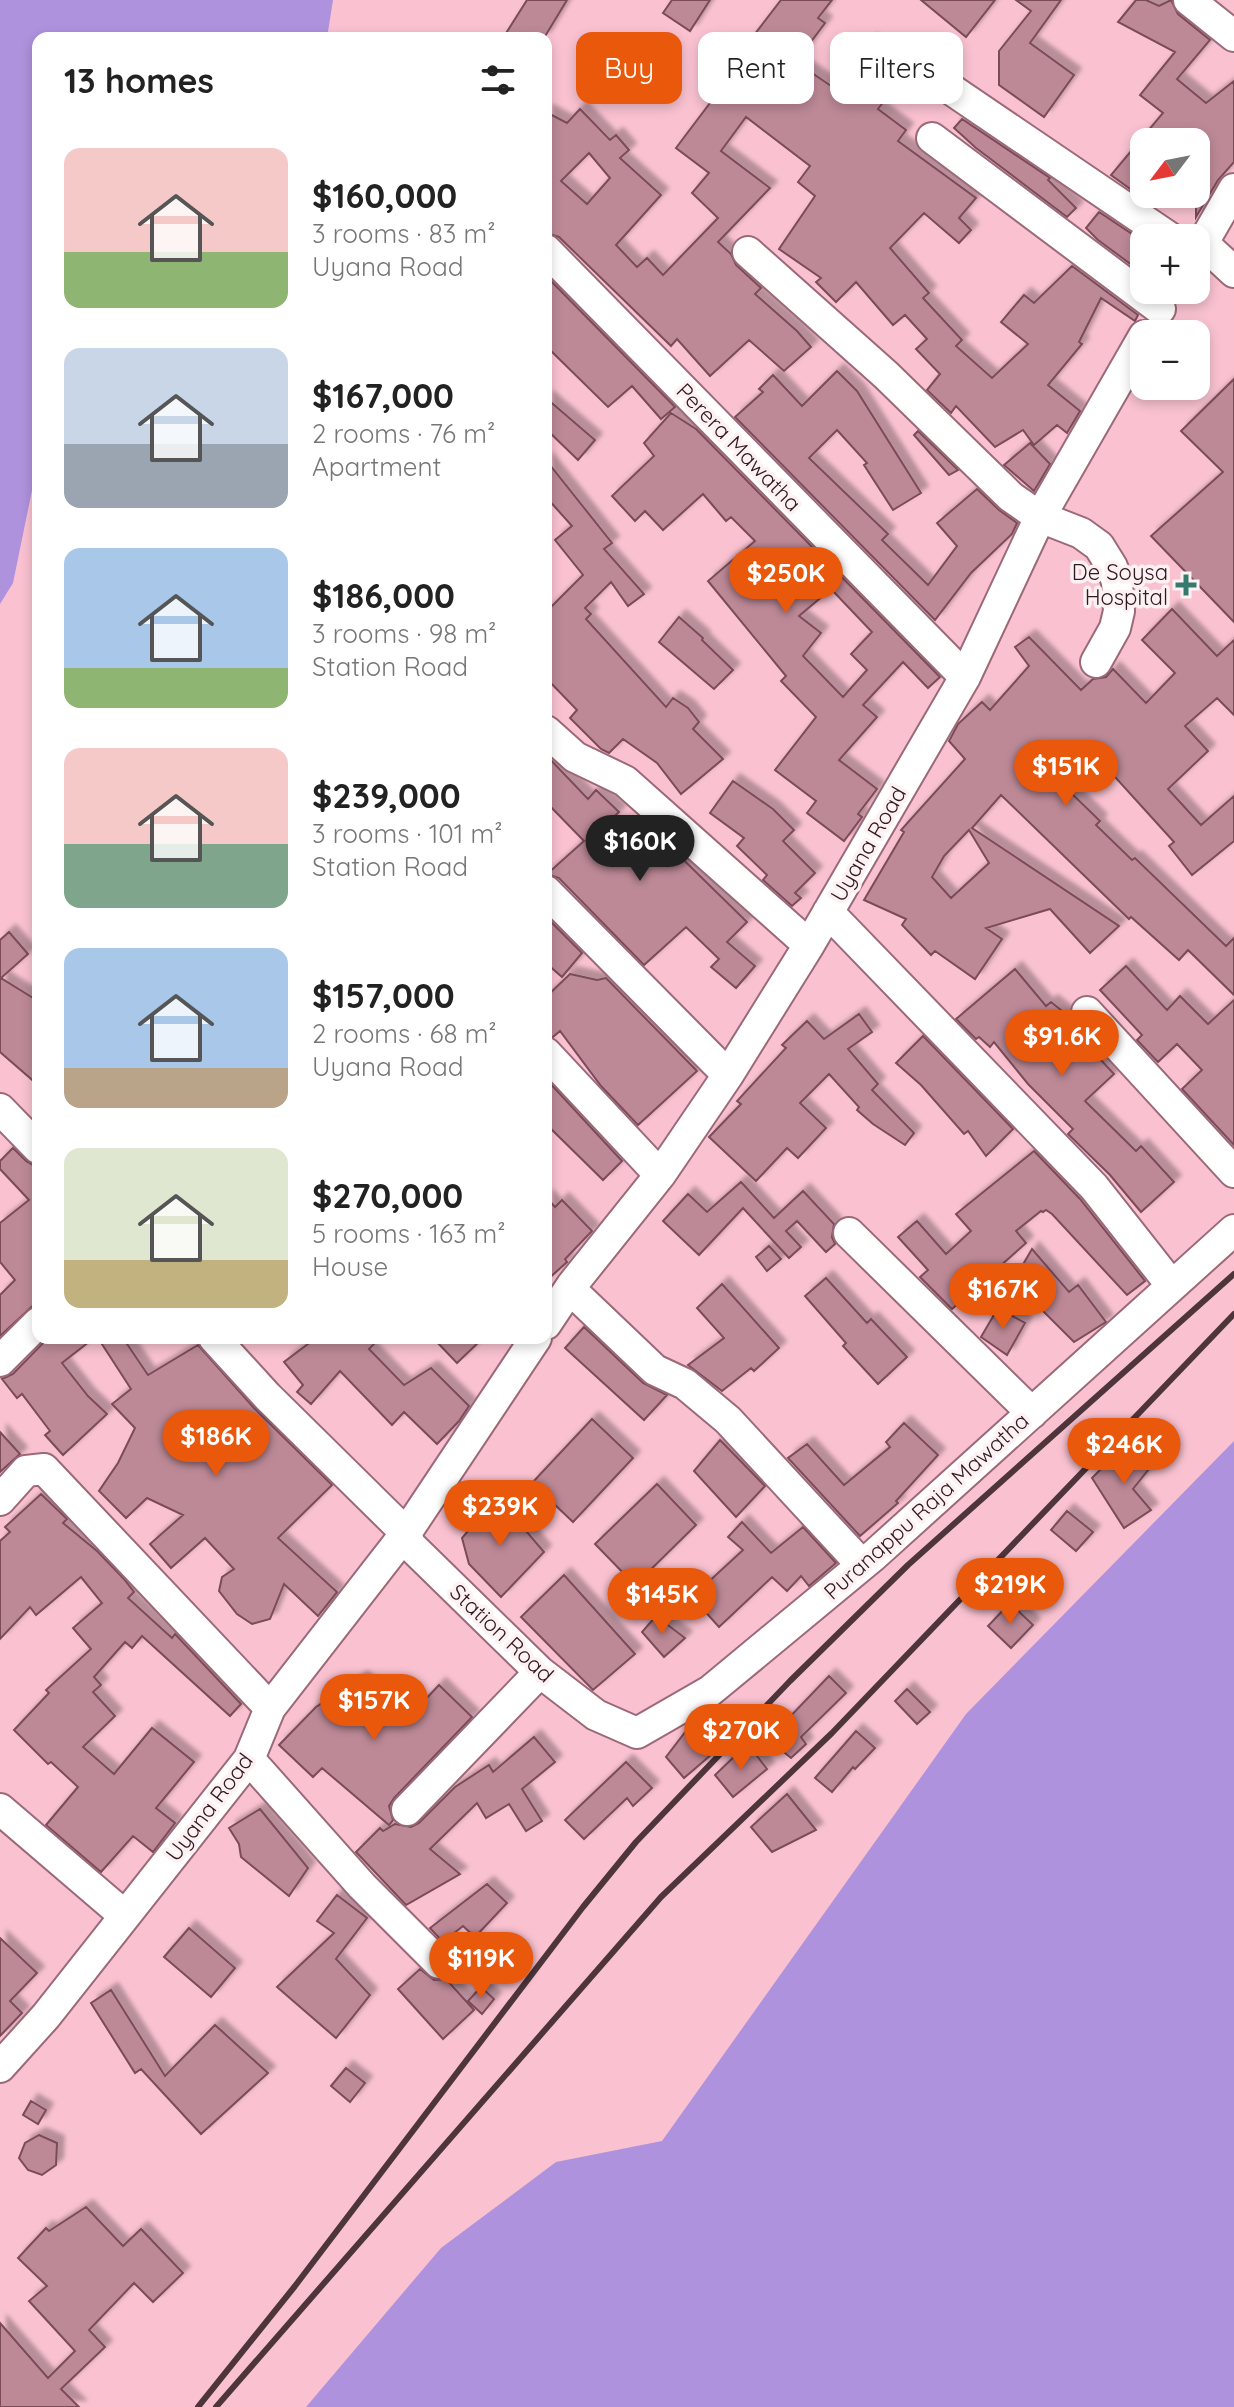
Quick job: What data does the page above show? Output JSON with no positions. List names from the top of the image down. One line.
{"streets":{"street":["Perera Mawatha","Uyana Road","Puranappu Raja Mawatha","Station Road"]},"crossings":[["Perera Mawatha","Uyana Road"],["Uyana Road","Station Road"],["Puranappu Raja Mawatha","Station Road"]],"places":{"health":["De Soysa Hospital"]},"north":"bottom left","page":{"chip":["Buy","Rent","Filters"],"heading":"13 homes","map_buttons":["+","−"],"list":[{"name":"$160,000","note":"3 rooms · 83 m² · Uyana Road"},{"name":"$167,000","note":"2 rooms · 76 m² · Apartment"},{"name":"$186,000","note":"3 rooms · 98 m² · Station Road"},{"name":"$239,000","note":"3 rooms · 101 m² · Station Road"},{"name":"$157,000","note":"2 rooms · 68 m² · Uyana Road"},{"name":"$270,000","note":"5 rooms · 163 m² · House"}],"price":["$250K","$151K","$160K","$91.6K","$167K","$186K","$246K","$239K","$219K","$145K","$157K","$270K","$119K"]}}
